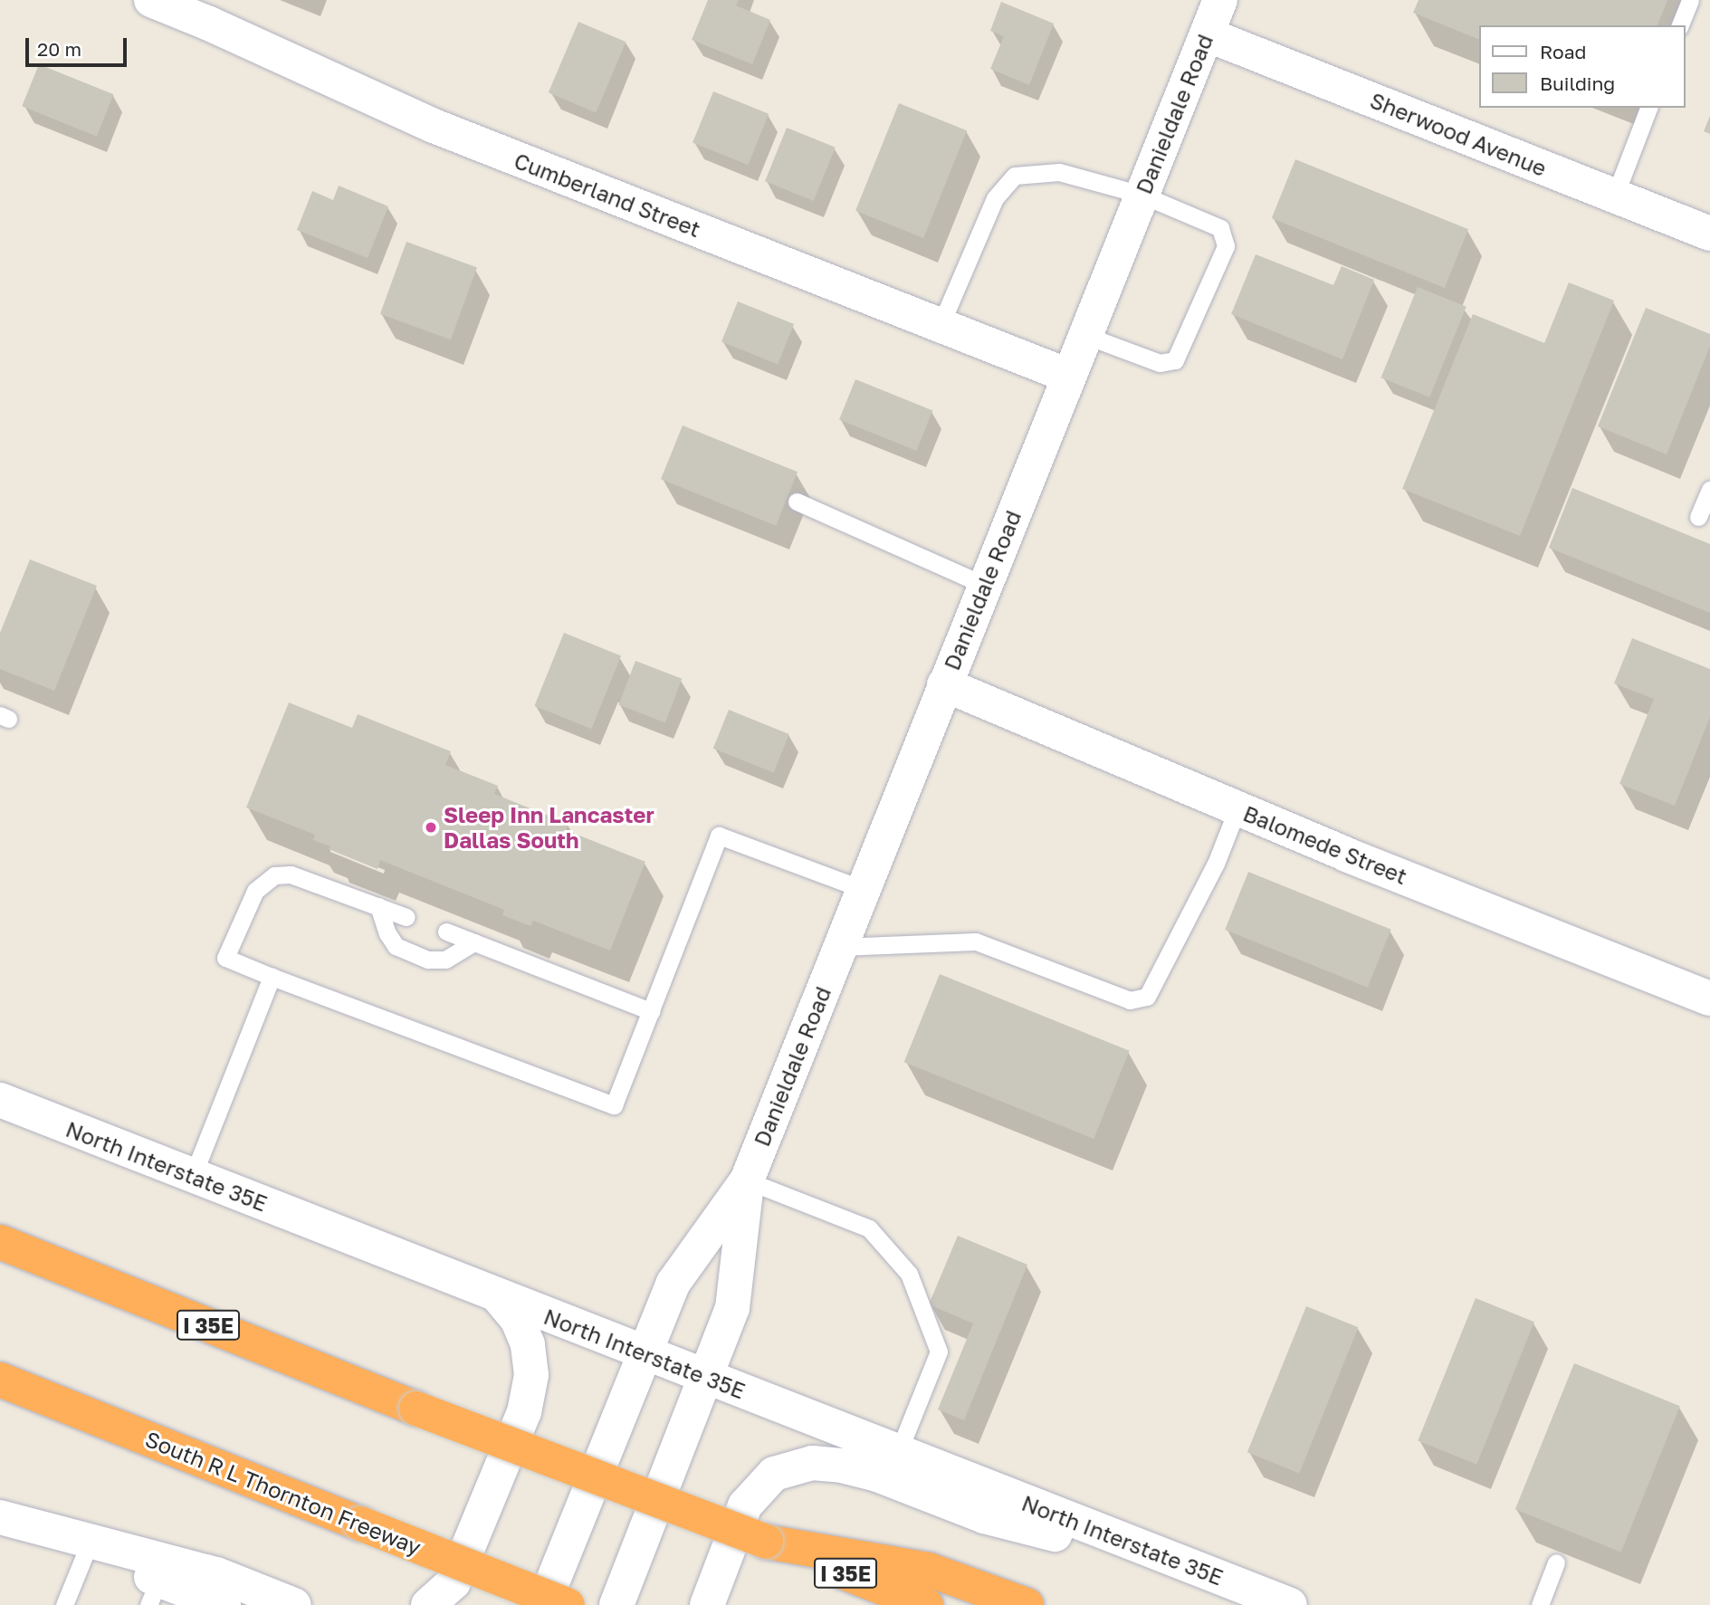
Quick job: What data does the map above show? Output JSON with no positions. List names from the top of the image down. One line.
{"streets":{"highway":["I 35E","South R L Thornton Freeway"],"street":["Danieldale Road","Sherwood Avenue","Cumberland Street","Balomede Street","North Interstate 35E"]},"crossings":[["Danieldale Road","Sherwood Avenue"],["Danieldale Road","Cumberland Street"],["Danieldale Road","Balomede Street"],["Danieldale Road","North Interstate 35E"]],"places":["Sleep Inn Lancaster Dallas South"],"legend":["Road","Building"],"scale_bar":"20 m"}
